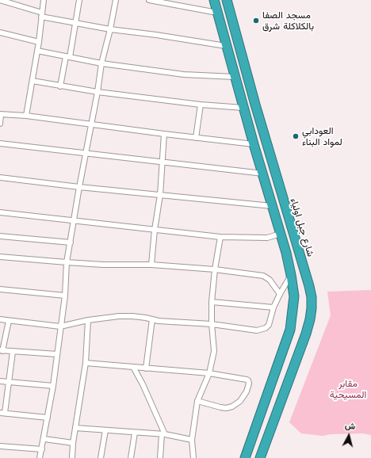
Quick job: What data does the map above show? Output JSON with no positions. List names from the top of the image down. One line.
{"streets":{"highway":["شارع جبل اولياء"]},"parks":["مقابر المسيحية"],"places":["مسجد الصفا بالكلاكلة شرق","العودابي لمواد البناء"],"north":"top"}
